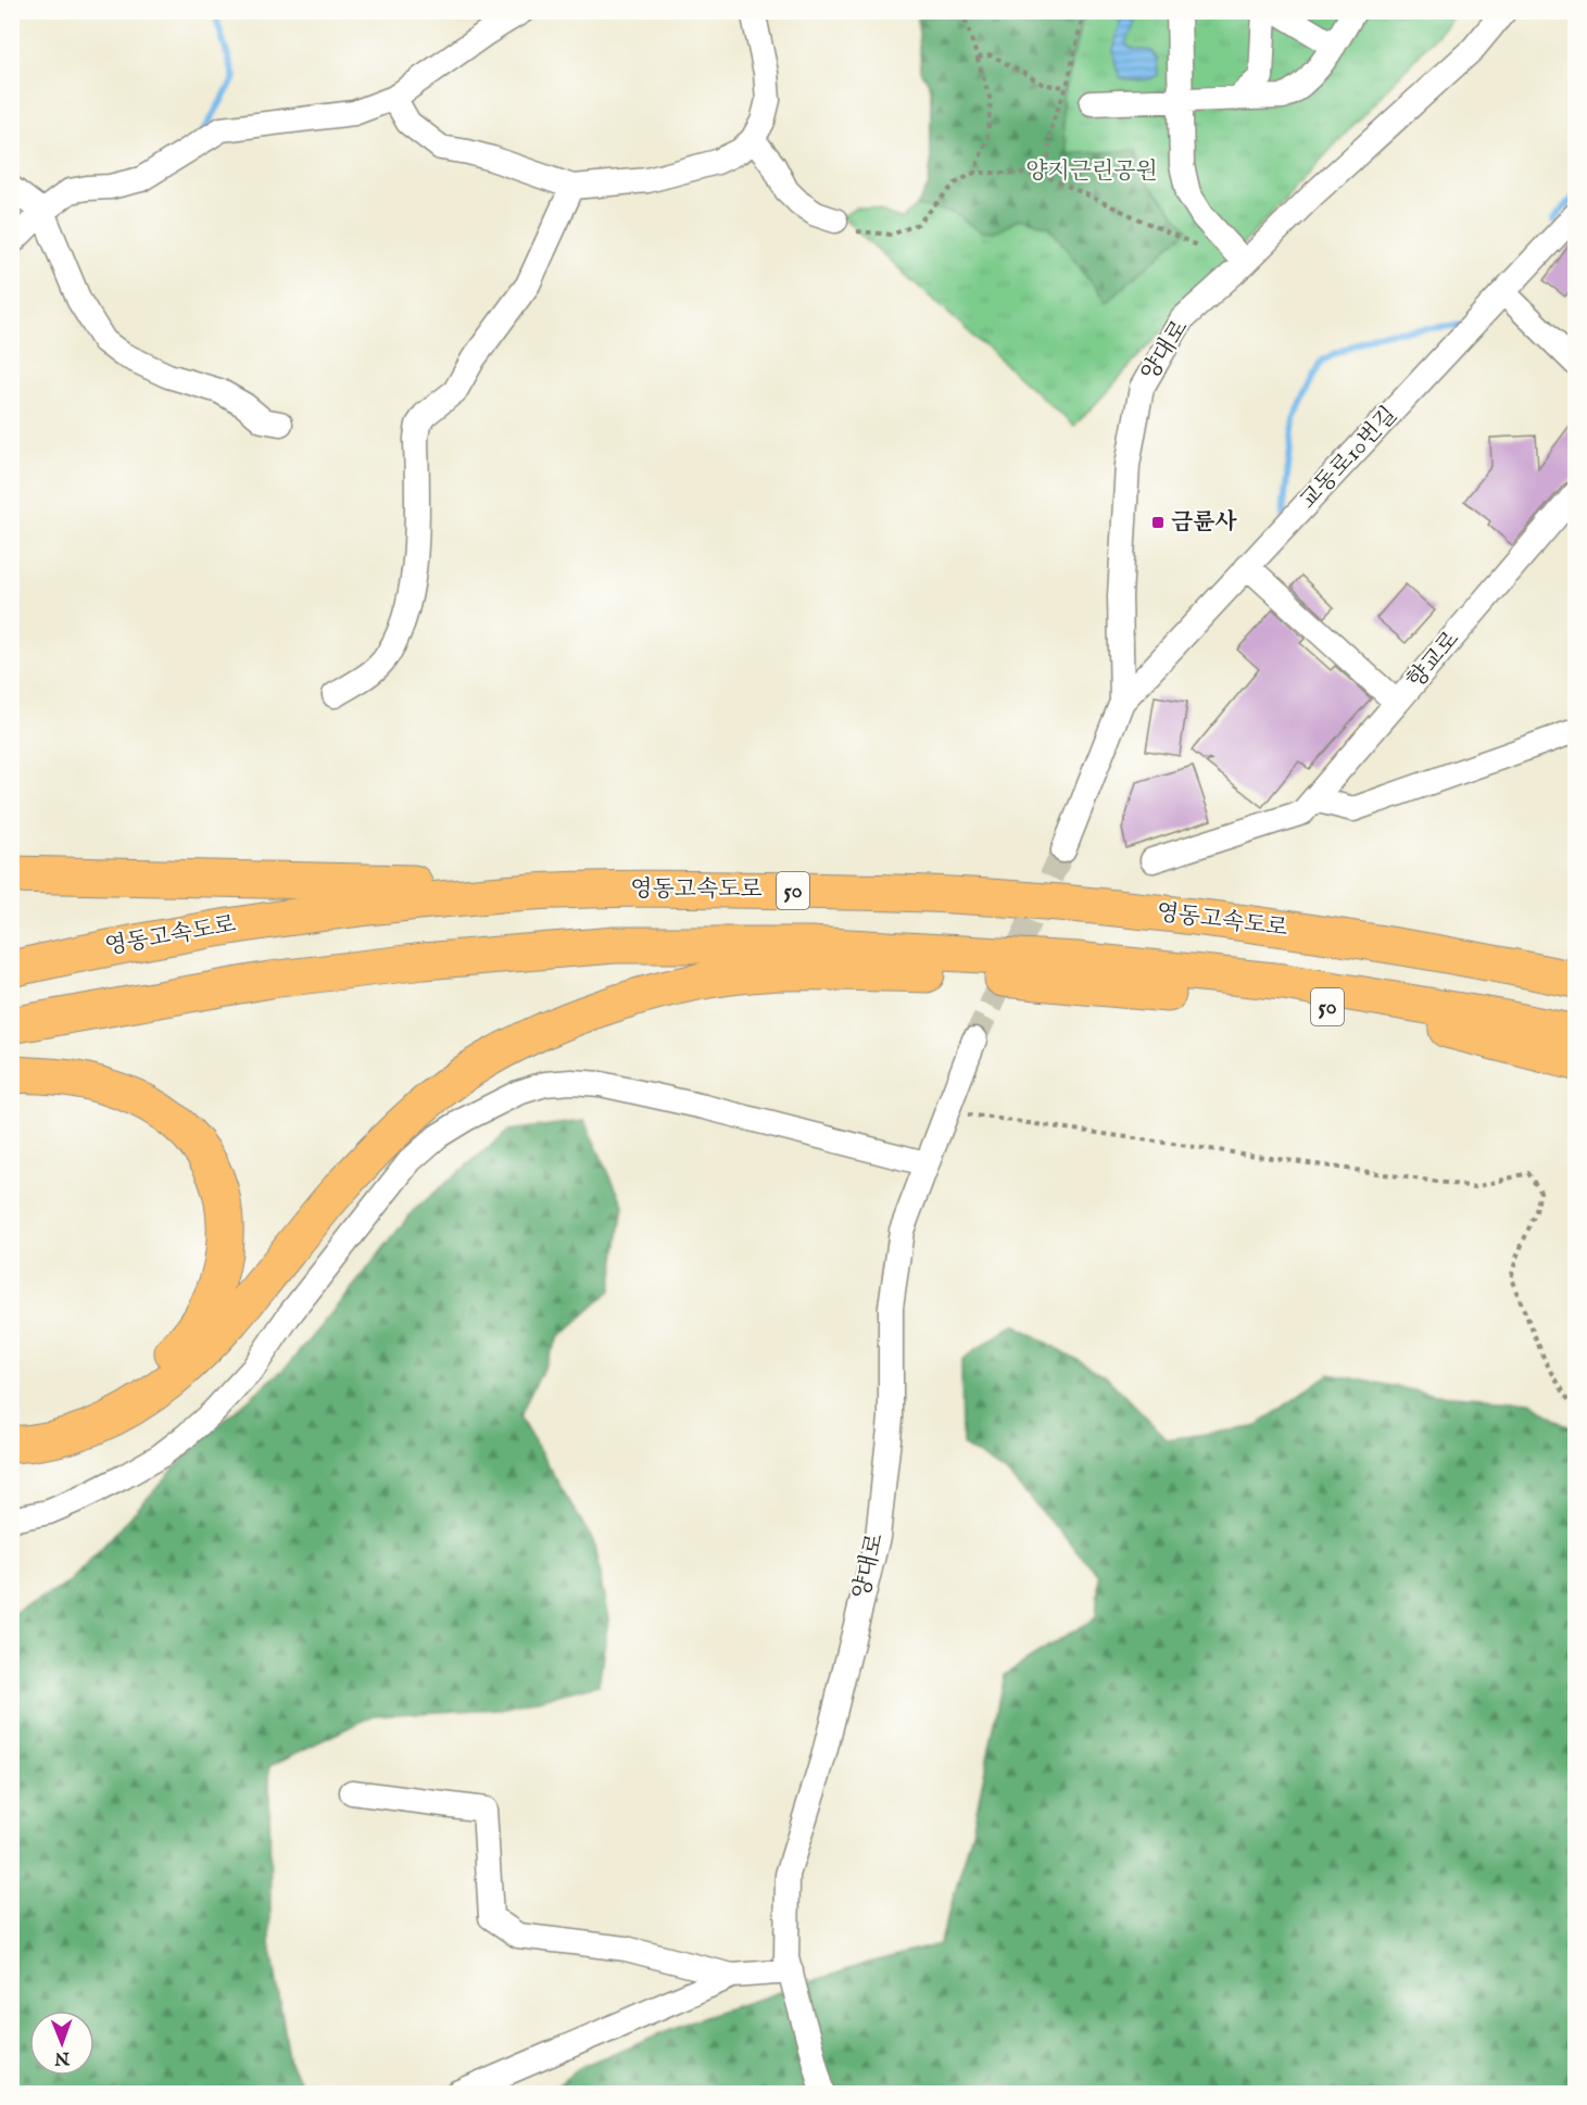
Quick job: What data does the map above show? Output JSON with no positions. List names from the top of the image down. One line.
{"streets":{"highway":["영동고속도로","50"],"street":["양대로","교동로10번길","향교로"]},"crossings":[["양대로","교동로10번길"],["교동로10번길","향교로"]],"parks":["양지근린공원"],"places":{"transit":["금륜사"]},"north":"bottom"}
